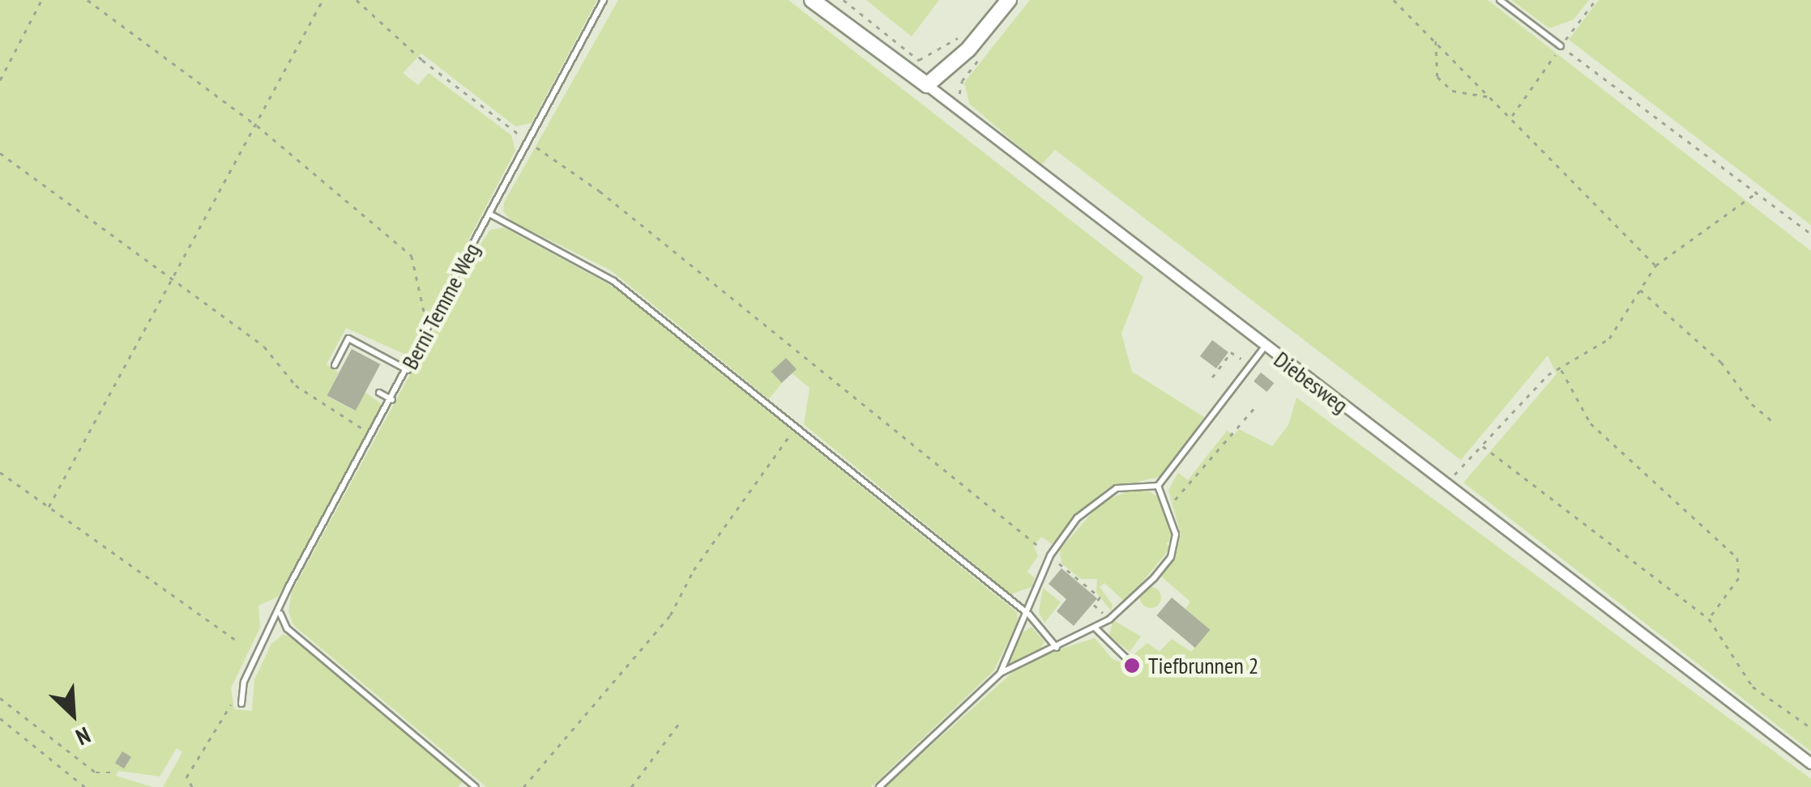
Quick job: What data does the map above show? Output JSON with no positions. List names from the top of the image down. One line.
{"streets":{"street":["Diebesweg"],"lane":["Berni Temme Weg"]},"places":["Tiefbrunnen 2"],"north":"bottom right"}
